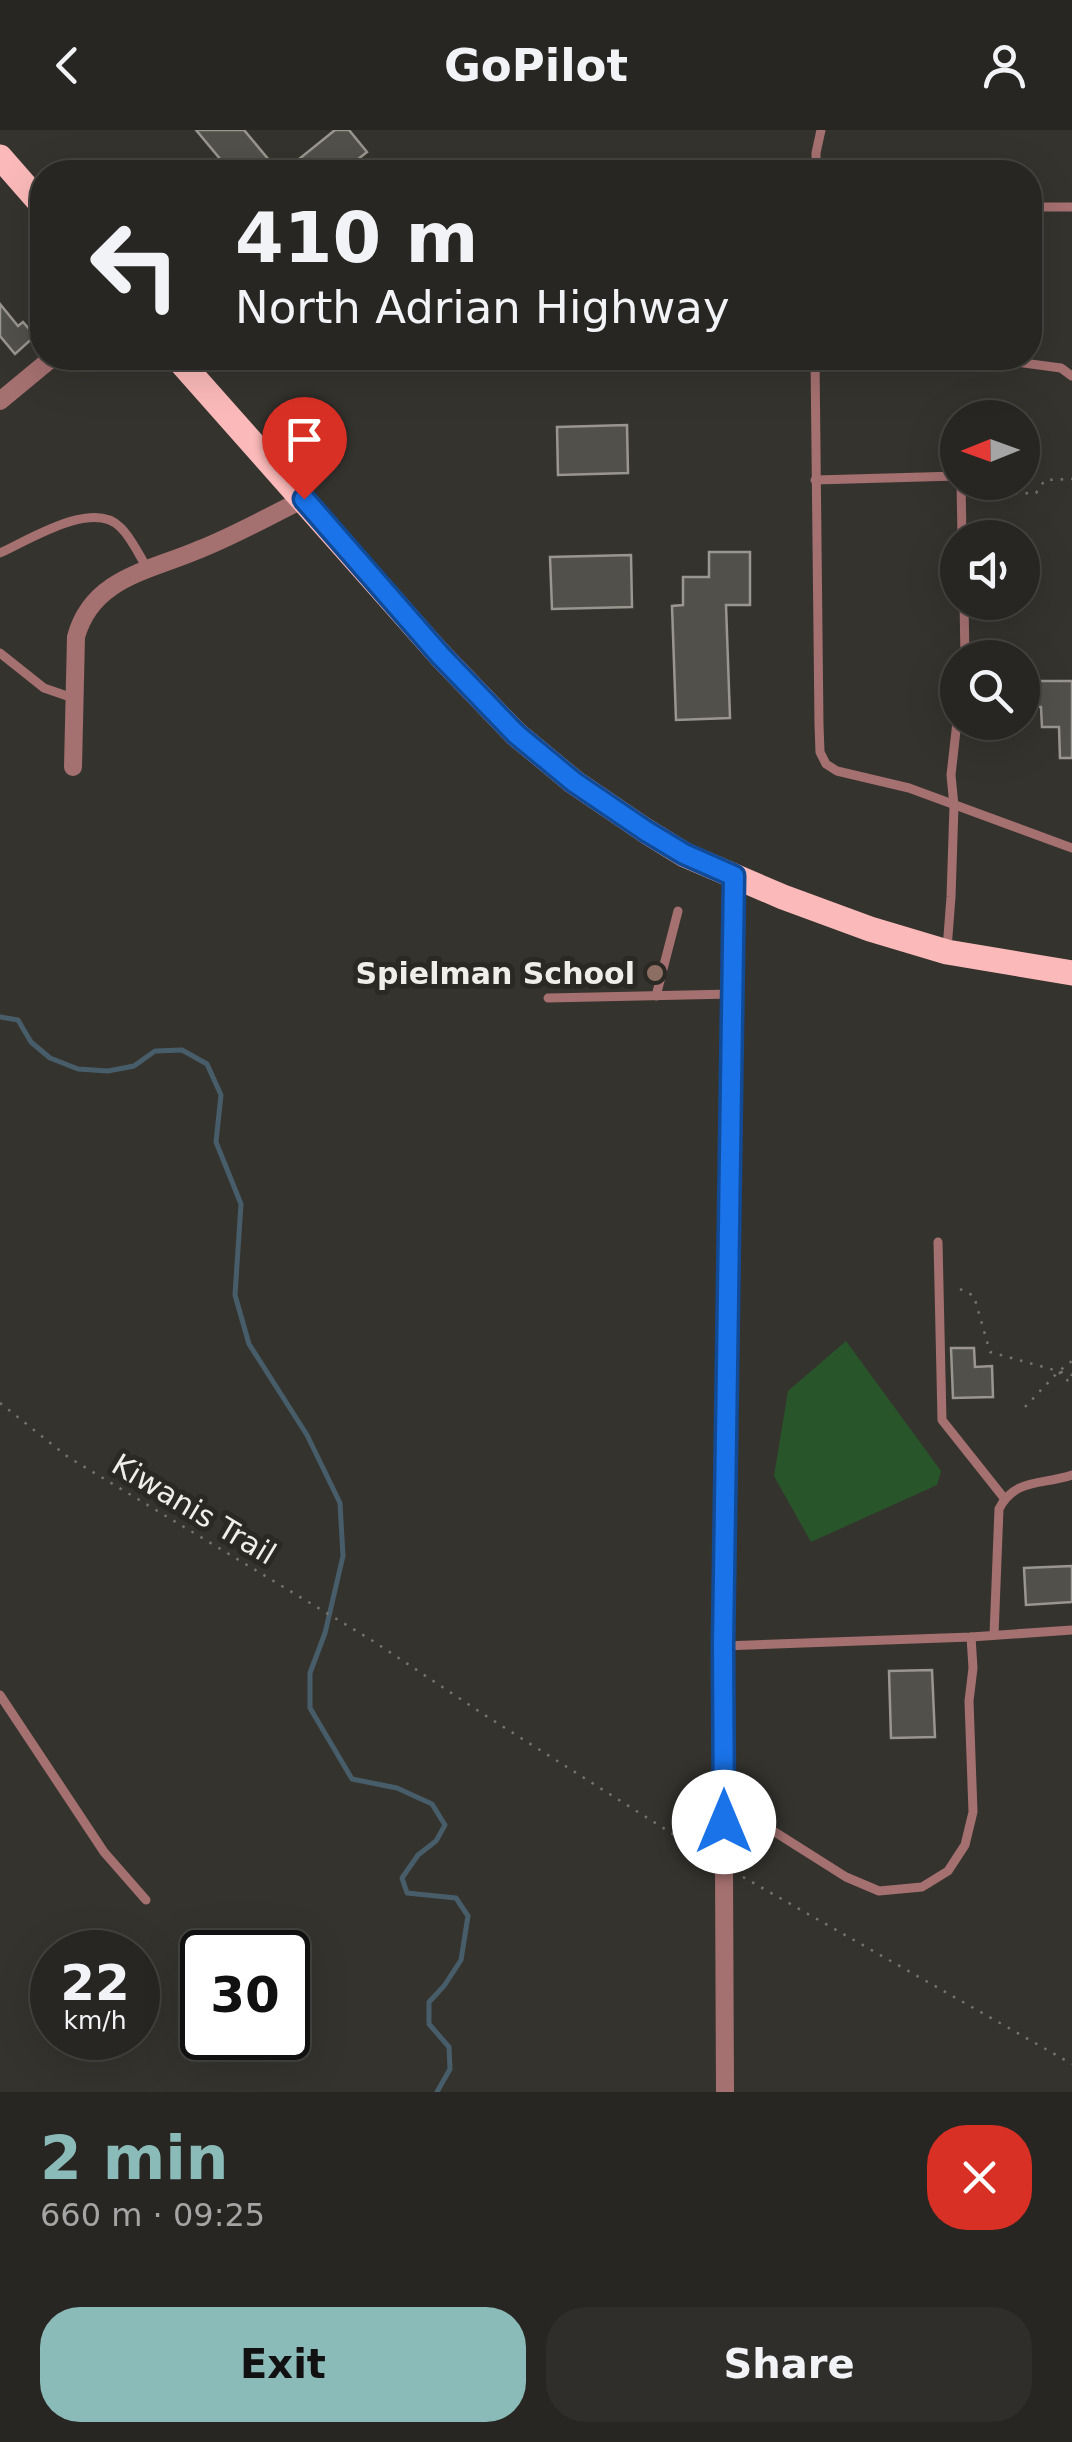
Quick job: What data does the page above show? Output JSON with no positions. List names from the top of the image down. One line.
{"streets":{"path":["Kiwanis Trail"]},"places":["Spielman School"],"north":"left","page":{"header":"GoPilot","turn":["410 m","North Adrian Highway"],"speed":"22 km/h","limit":"30","heading":["2 min","660 m · 09:25"],"buttons":["Exit","Share"]}}
